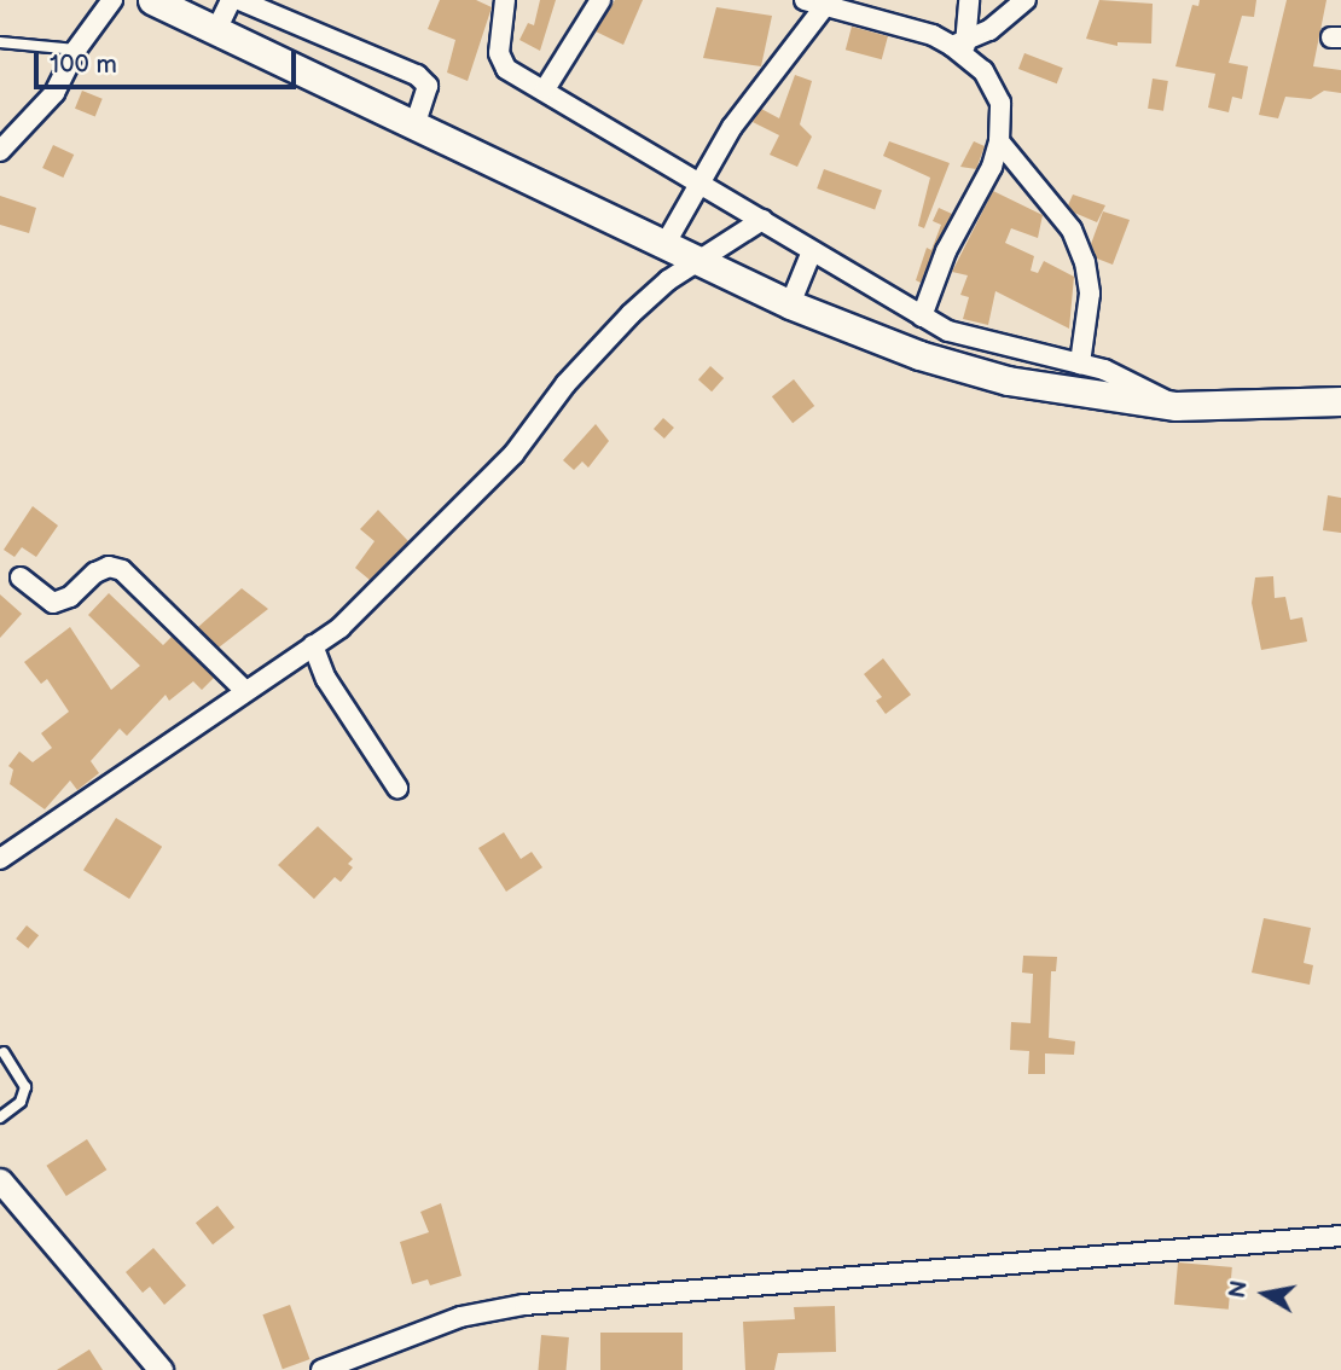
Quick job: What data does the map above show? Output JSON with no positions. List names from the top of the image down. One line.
{"scale_bar":"100 m","north":"left"}
